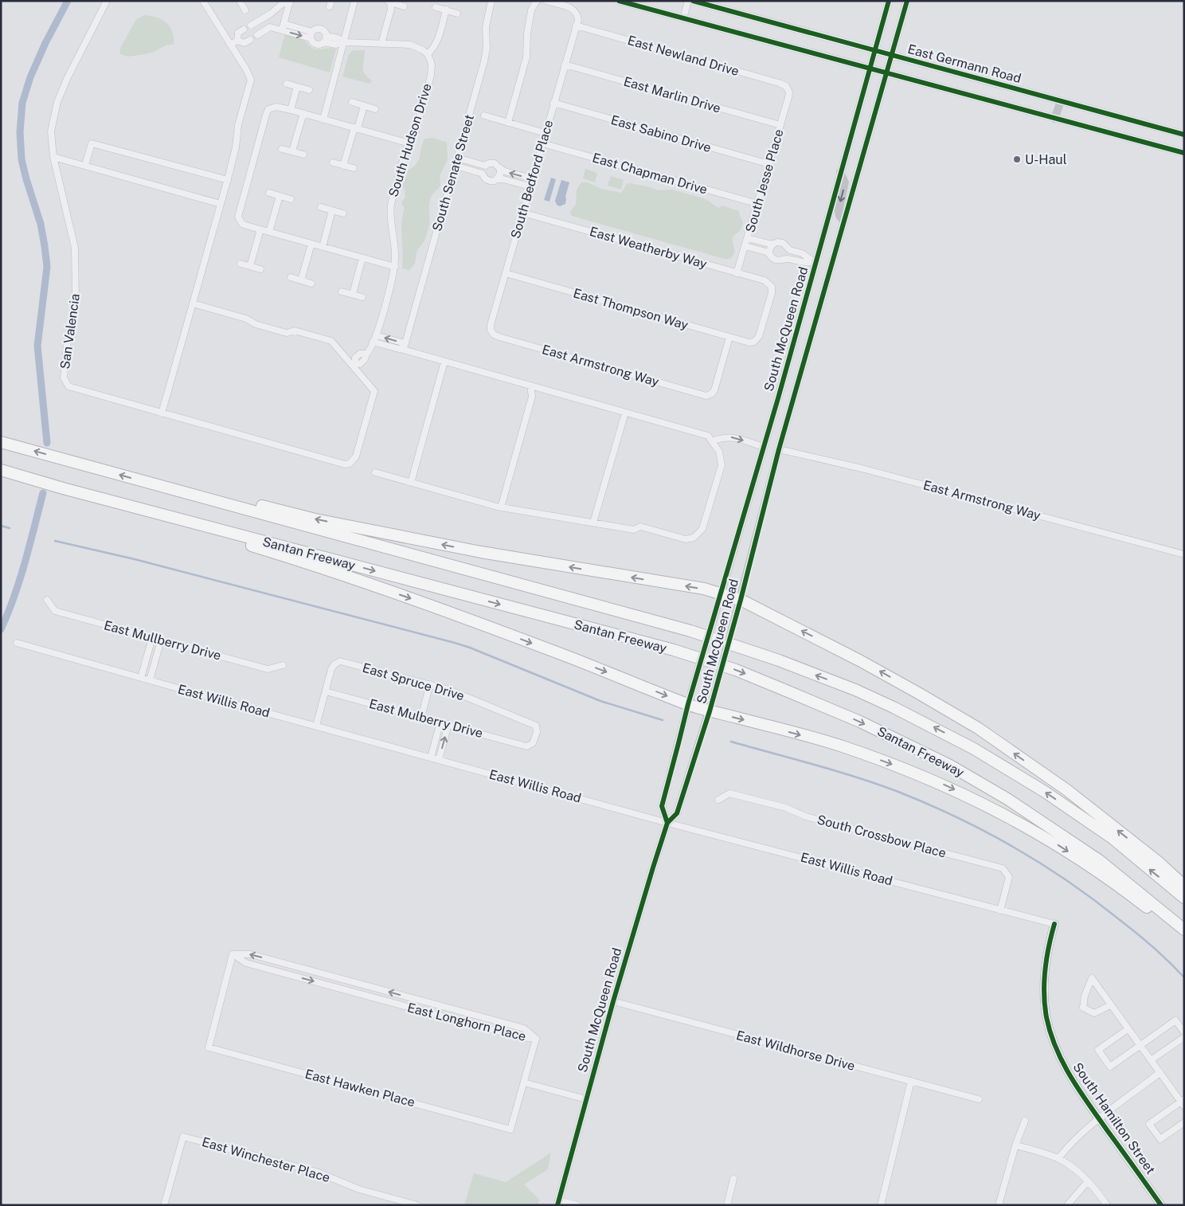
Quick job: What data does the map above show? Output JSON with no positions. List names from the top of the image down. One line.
{"streets":{"highway":["Santan Freeway"],"main road":["East Germann Road","South McQueen Road"],"street":["East Newland Drive","East Marlin Drive","East Sabino Drive","South Hudson Drive","South Senate Street","East Chapman Drive","South Bedford Place","South Jesse Place","East Weatherby Way","East Thompson Way","San Valencia","East Armstrong Way","East Mullberry Drive","East Spruce Drive","East Willis Road","East Mulberry Drive","South Crossbow Place","East Longhorn Place","East Wildhorse Drive","East Hawken Place","South Hamilton Street","East Winchester Place"]},"crossings":[["East Newland Drive","South Bedford Place"],["East Newland Drive","South Jesse Place"],["East Germann Road","South McQueen Road"],["East Marlin Drive","South Bedford Place"],["East Marlin Drive","South Jesse Place"],["East Sabino Drive","South Bedford Place"],["East Sabino Drive","South Jesse Place"],["East Chapman Drive","South Bedford Place"],["East Chapman Drive","South Jesse Place"],["South Bedford Place","East Weatherby Way"],["South Bedford Place","East Thompson Way"],["South Bedford Place","East Armstrong Way"],["South Jesse Place","East Weatherby Way"],["East Weatherby Way","East Thompson Way"],["East Thompson Way","East Armstrong Way"],["South McQueen Road","East Armstrong Way"],["South McQueen Road","East Willis Road"],["South McQueen Road","East Wildhorse Drive"],["East Spruce Drive","East Mulberry Drive"],["East Willis Road","South Crossbow Place"],["East Willis Road","South Hamilton Street"],["East Longhorn Place","East Hawken Place"]],"places":["U-Haul"]}
